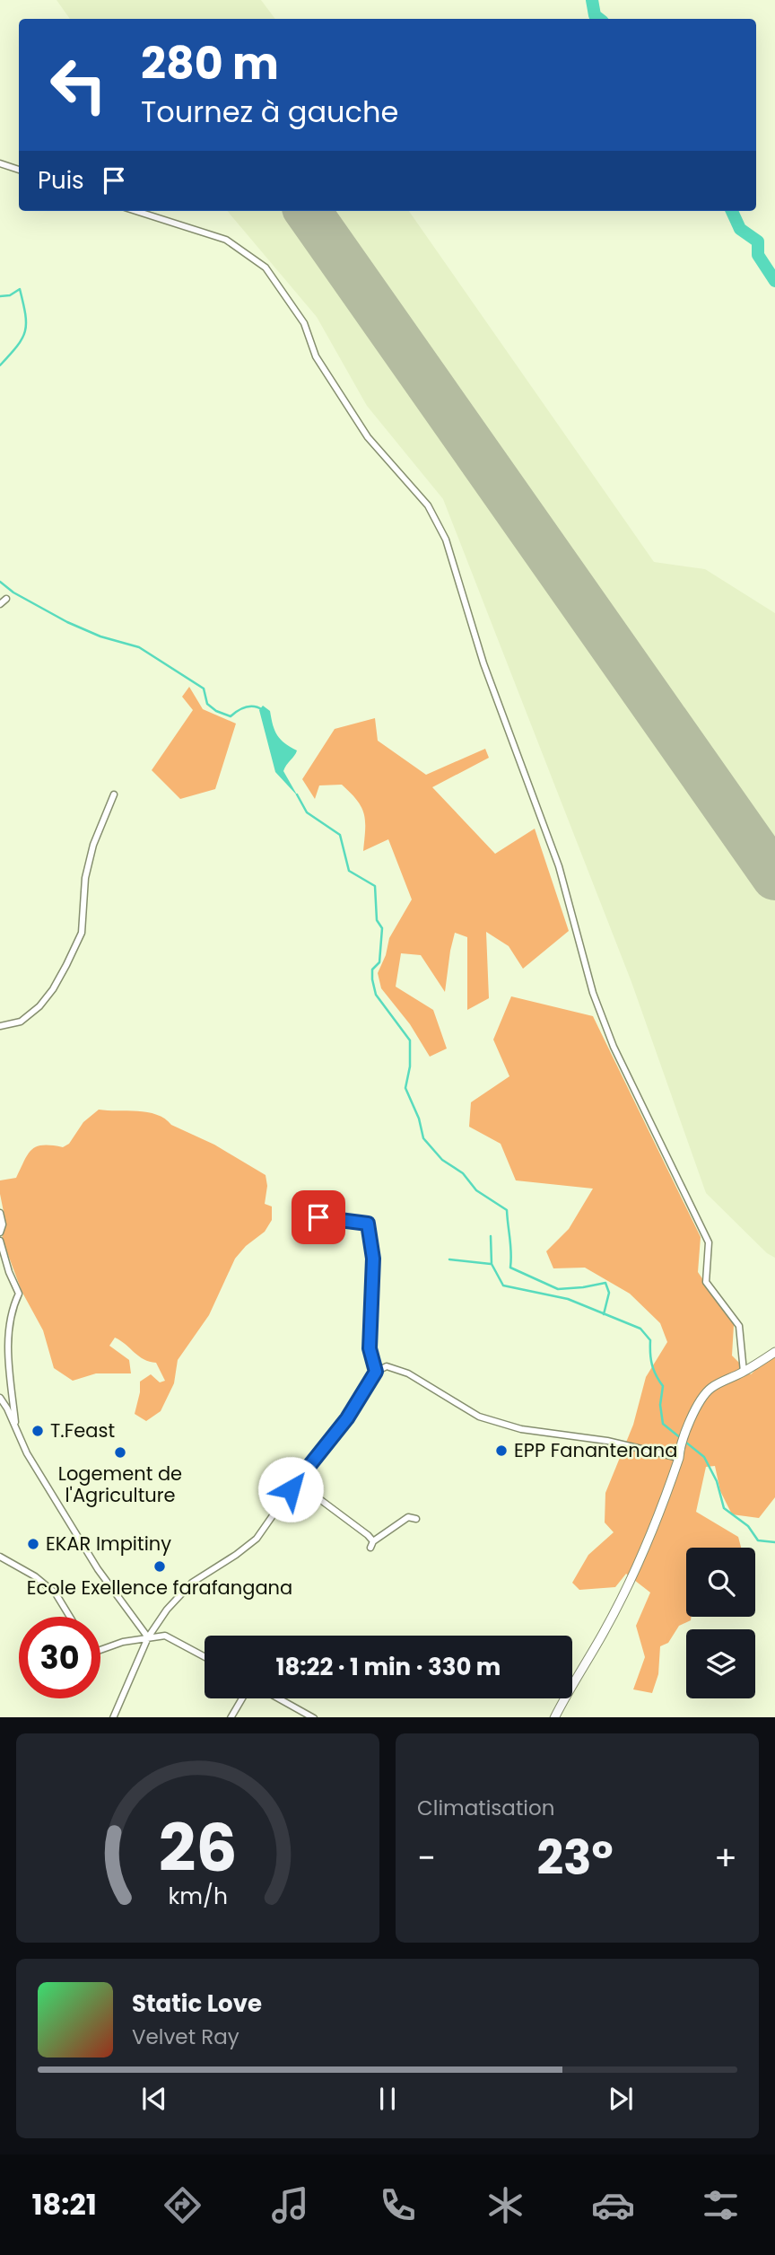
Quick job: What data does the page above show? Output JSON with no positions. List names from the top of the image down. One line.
{"places":["T.Feast","EPP Fanantenana","Logement de l'Agriculture","EKAR Impitiny","Ecole Exellence farafangana"],"page":{"turn":["280 m","Tournez à gauche"],"then":"Puis","limit":"30","trip":"18:22 · 1 min · 330 m","tile":"Climatisation","heat":["−","23°","+"],"song":["Static Love","Velvet Ray"],"tabs":"18:21","gauge":["26","km/h"]}}
